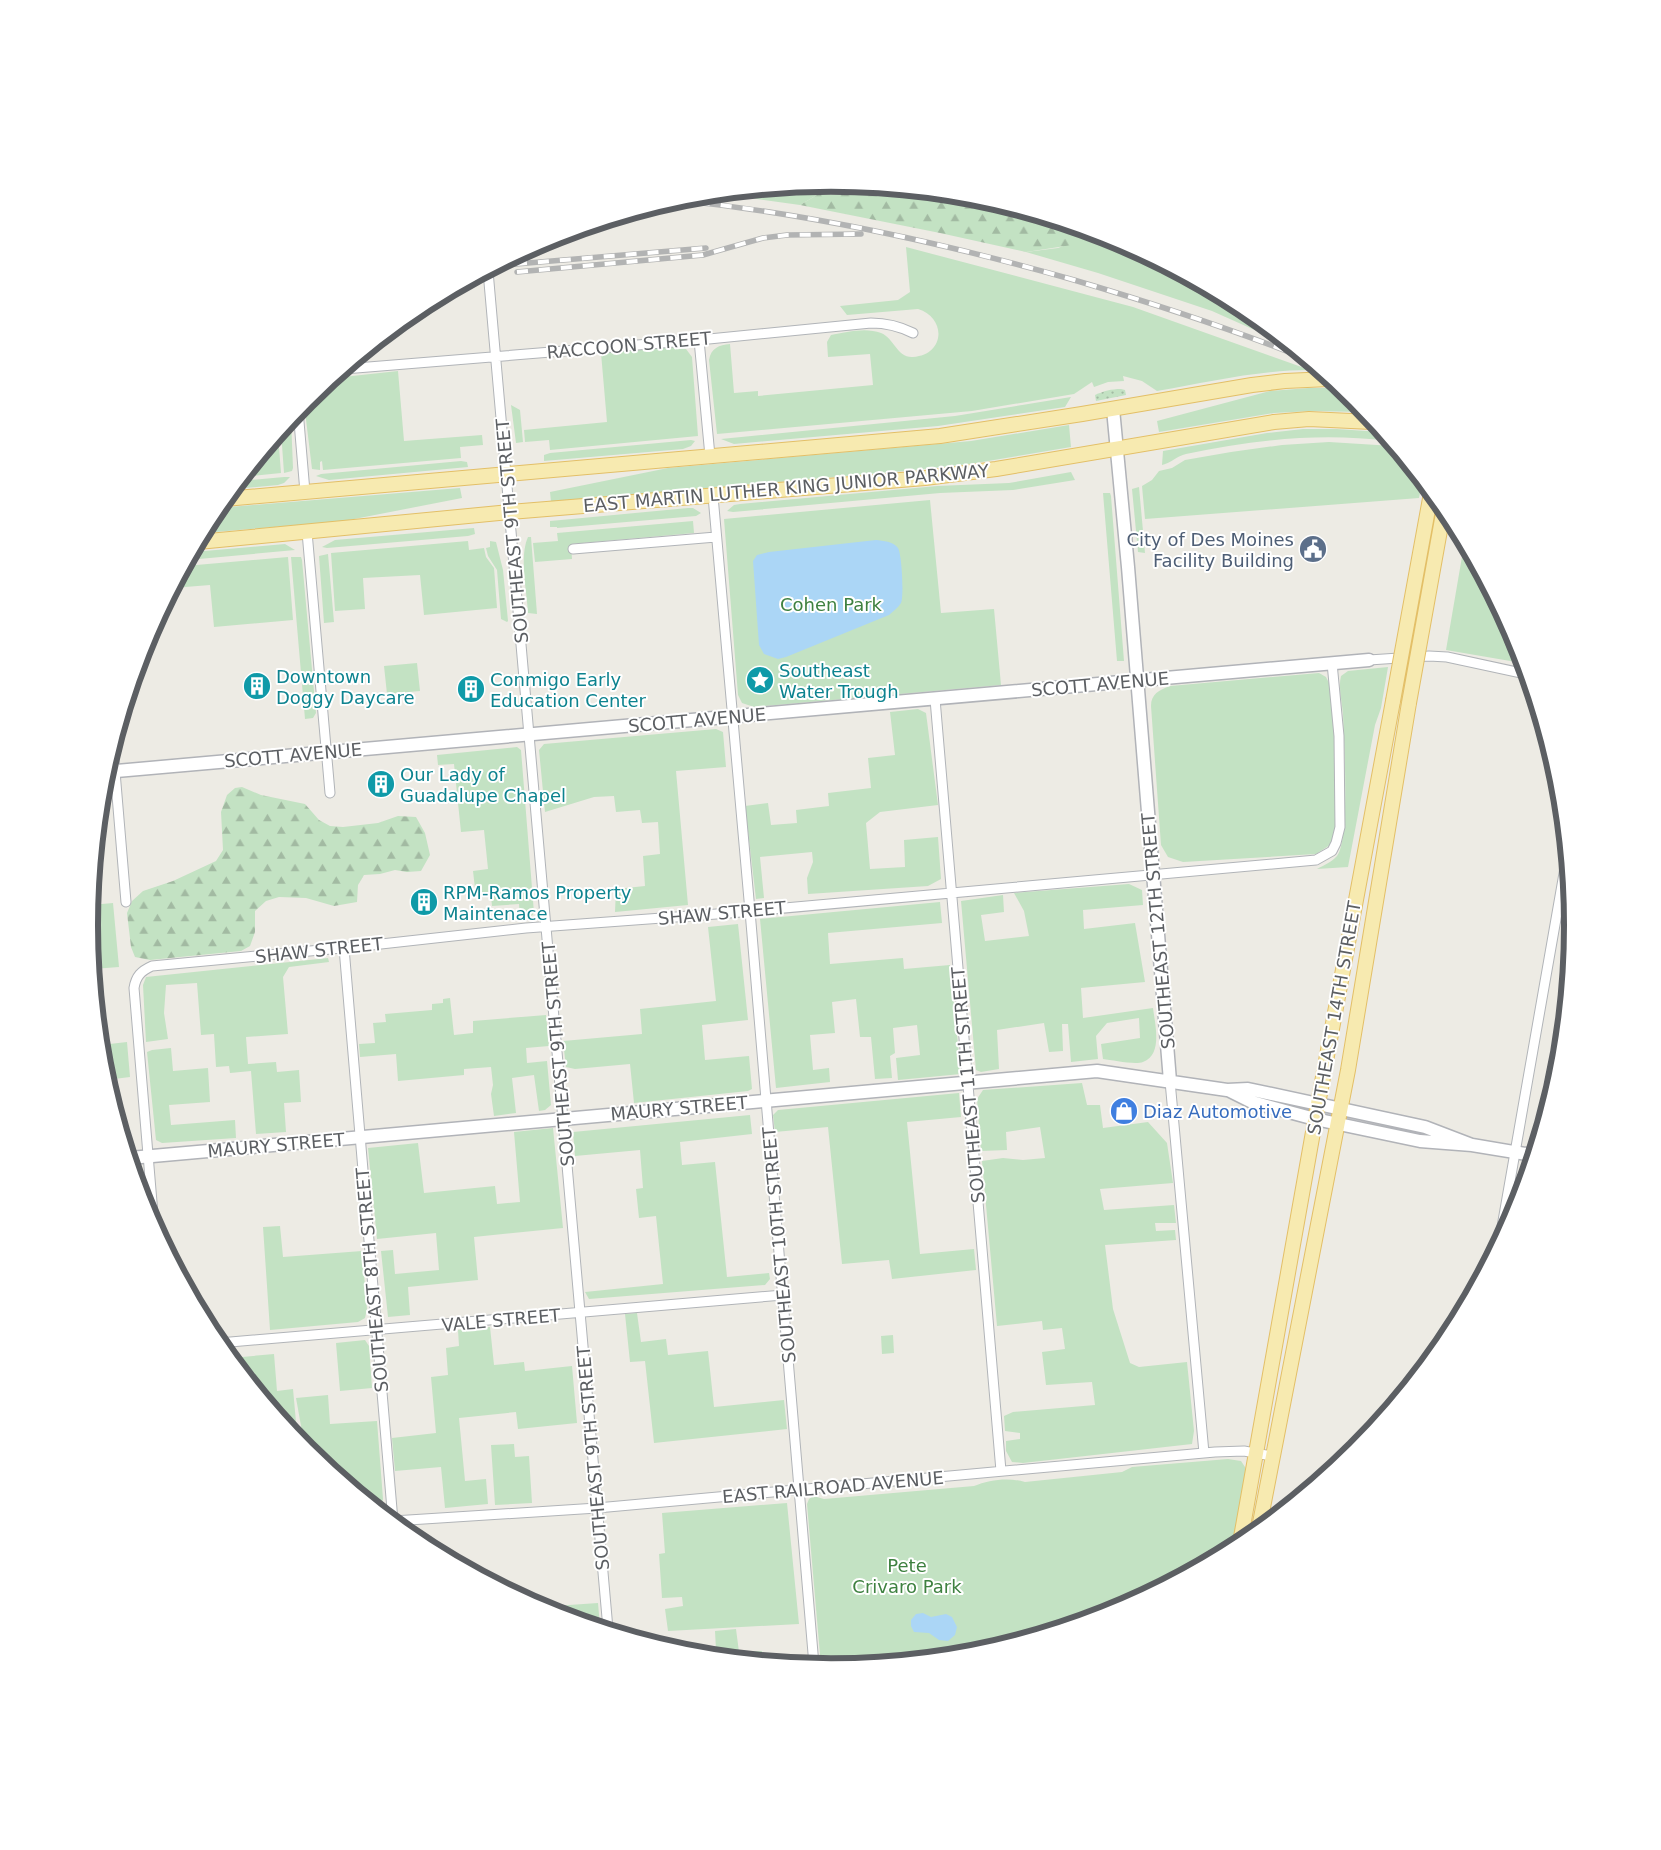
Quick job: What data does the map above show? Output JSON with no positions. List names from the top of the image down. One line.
{"streets":{"main road":["EAST MARTIN LUTHER KING JUNIOR PARKWAY","SOUTHEAST 14TH STREET"],"street":["RACCOON STREET","SOUTHEAST 9TH STREET","SCOTT AVENUE","SHAW STREET","SOUTHEAST 12TH STREET","SOUTHEAST 11TH STREET","MAURY STREET","SOUTHEAST 10TH STREET","SOUTHEAST 8TH STREET","VALE STREET","EAST RAILROAD AVENUE"]},"crossings":[["RACCOON STREET","SOUTHEAST 9TH STREET"],["EAST MARTIN LUTHER KING JUNIOR PARKWAY","SOUTHEAST 9TH STREET"],["EAST MARTIN LUTHER KING JUNIOR PARKWAY","SOUTHEAST 12TH STREET"],["EAST MARTIN LUTHER KING JUNIOR PARKWAY","SOUTHEAST 10TH STREET"],["SOUTHEAST 9TH STREET","SCOTT AVENUE"],["SOUTHEAST 9TH STREET","SHAW STREET"],["SOUTHEAST 9TH STREET","MAURY STREET"],["SOUTHEAST 9TH STREET","VALE STREET"],["SOUTHEAST 9TH STREET","EAST RAILROAD AVENUE"],["SCOTT AVENUE","SHAW STREET"],["SCOTT AVENUE","SOUTHEAST 12TH STREET"],["SCOTT AVENUE","SOUTHEAST 11TH STREET"],["SCOTT AVENUE","SOUTHEAST 10TH STREET"],["SHAW STREET","SOUTHEAST 12TH STREET"],["SHAW STREET","SOUTHEAST 11TH STREET"],["SHAW STREET","MAURY STREET"],["SHAW STREET","SOUTHEAST 10TH STREET"],["SHAW STREET","SOUTHEAST 8TH STREET"],["SOUTHEAST 12TH STREET","MAURY STREET"],["SOUTHEAST 12TH STREET","EAST RAILROAD AVENUE"],["SOUTHEAST 14TH STREET","MAURY STREET"],["SOUTHEAST 14TH STREET","EAST RAILROAD AVENUE"],["SOUTHEAST 11TH STREET","MAURY STREET"],["SOUTHEAST 11TH STREET","EAST RAILROAD AVENUE"],["MAURY STREET","SOUTHEAST 10TH STREET"],["MAURY STREET","SOUTHEAST 8TH STREET"],["SOUTHEAST 10TH STREET","VALE STREET"],["SOUTHEAST 10TH STREET","EAST RAILROAD AVENUE"],["SOUTHEAST 8TH STREET","VALE STREET"]],"parks":["Cohen Park","Pete Crivaro Park"],"places":{"public building":["City of Des Moines Facility Building"],"place":["Southeast Water Trough"],"building":["Downtown Doggy Daycare","Conmigo Early Education Center","Our Lady of Guadalupe Chapel","RPM-Ramos Property Maintenace"],"shop":["Diaz Automotive"]}}
